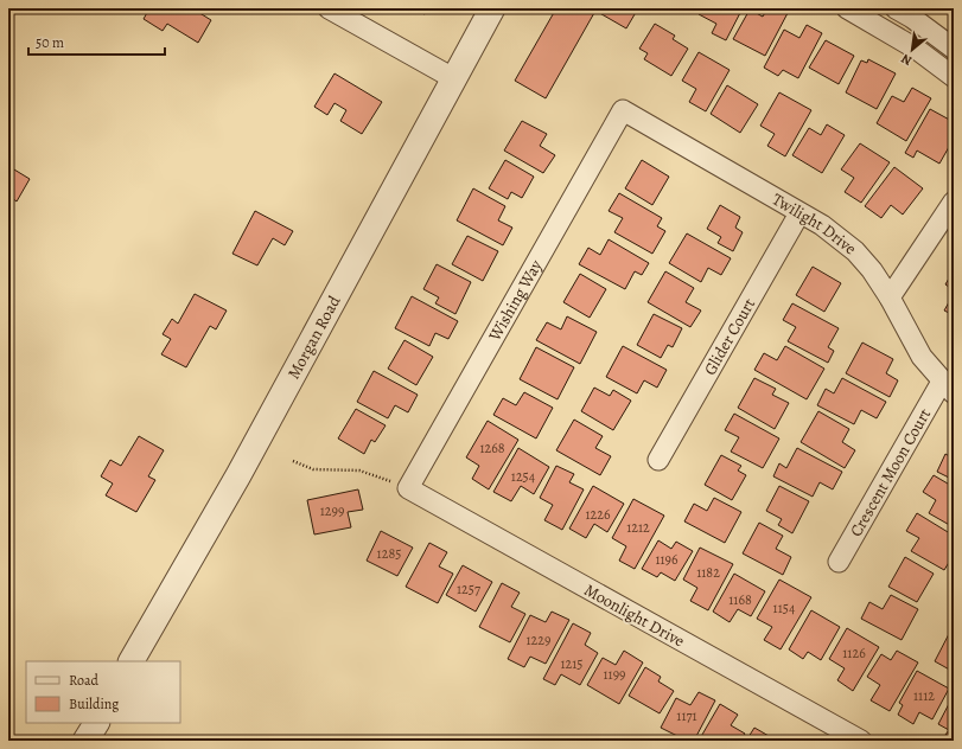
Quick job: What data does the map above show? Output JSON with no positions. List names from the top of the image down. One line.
{"streets":{"street":["Twilight Drive","Wishing Way","Morgan Road","Glider Court","Crescent Moon Court","Moonlight Drive"]},"crossings":[["Twilight Drive","Wishing Way"],["Twilight Drive","Glider Court"],["Twilight Drive","Crescent Moon Court"],["Wishing Way","Moonlight Drive"]],"house_numbers":["1268","1254","1299","1226","1212","1285","1196","1182","1257","1168","1154","1229","1126","1215","1199","1112","1171"],"legend":["Road","Building"],"scale_bar":"50 m","north":"bottom left"}
